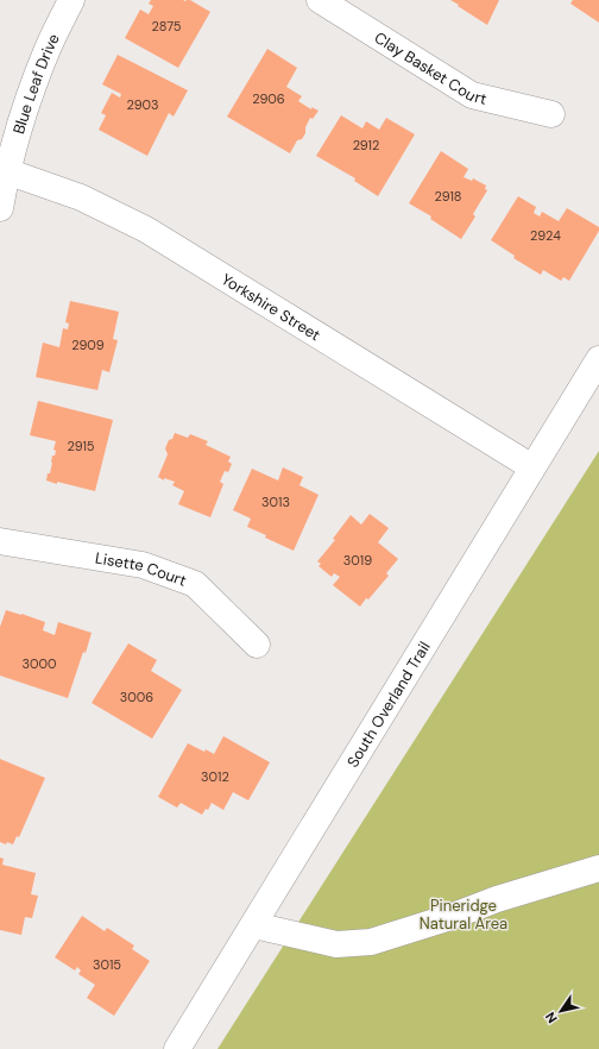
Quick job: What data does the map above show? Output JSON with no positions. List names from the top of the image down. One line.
{"streets":{"street":["Clay Basket Court","Blue Leaf Drive","Yorkshire Street","Lisette Court","South Overland Trail"]},"crossings":[["Blue Leaf Drive","Yorkshire Street"],["Yorkshire Street","South Overland Trail"]],"parks":["Pineridge Natural Area"],"house_numbers":["2875","2906","2903","2912","2918","2924","2909","2915","3013","3019","3000","3006","3012","3015"],"north":"bottom left"}
